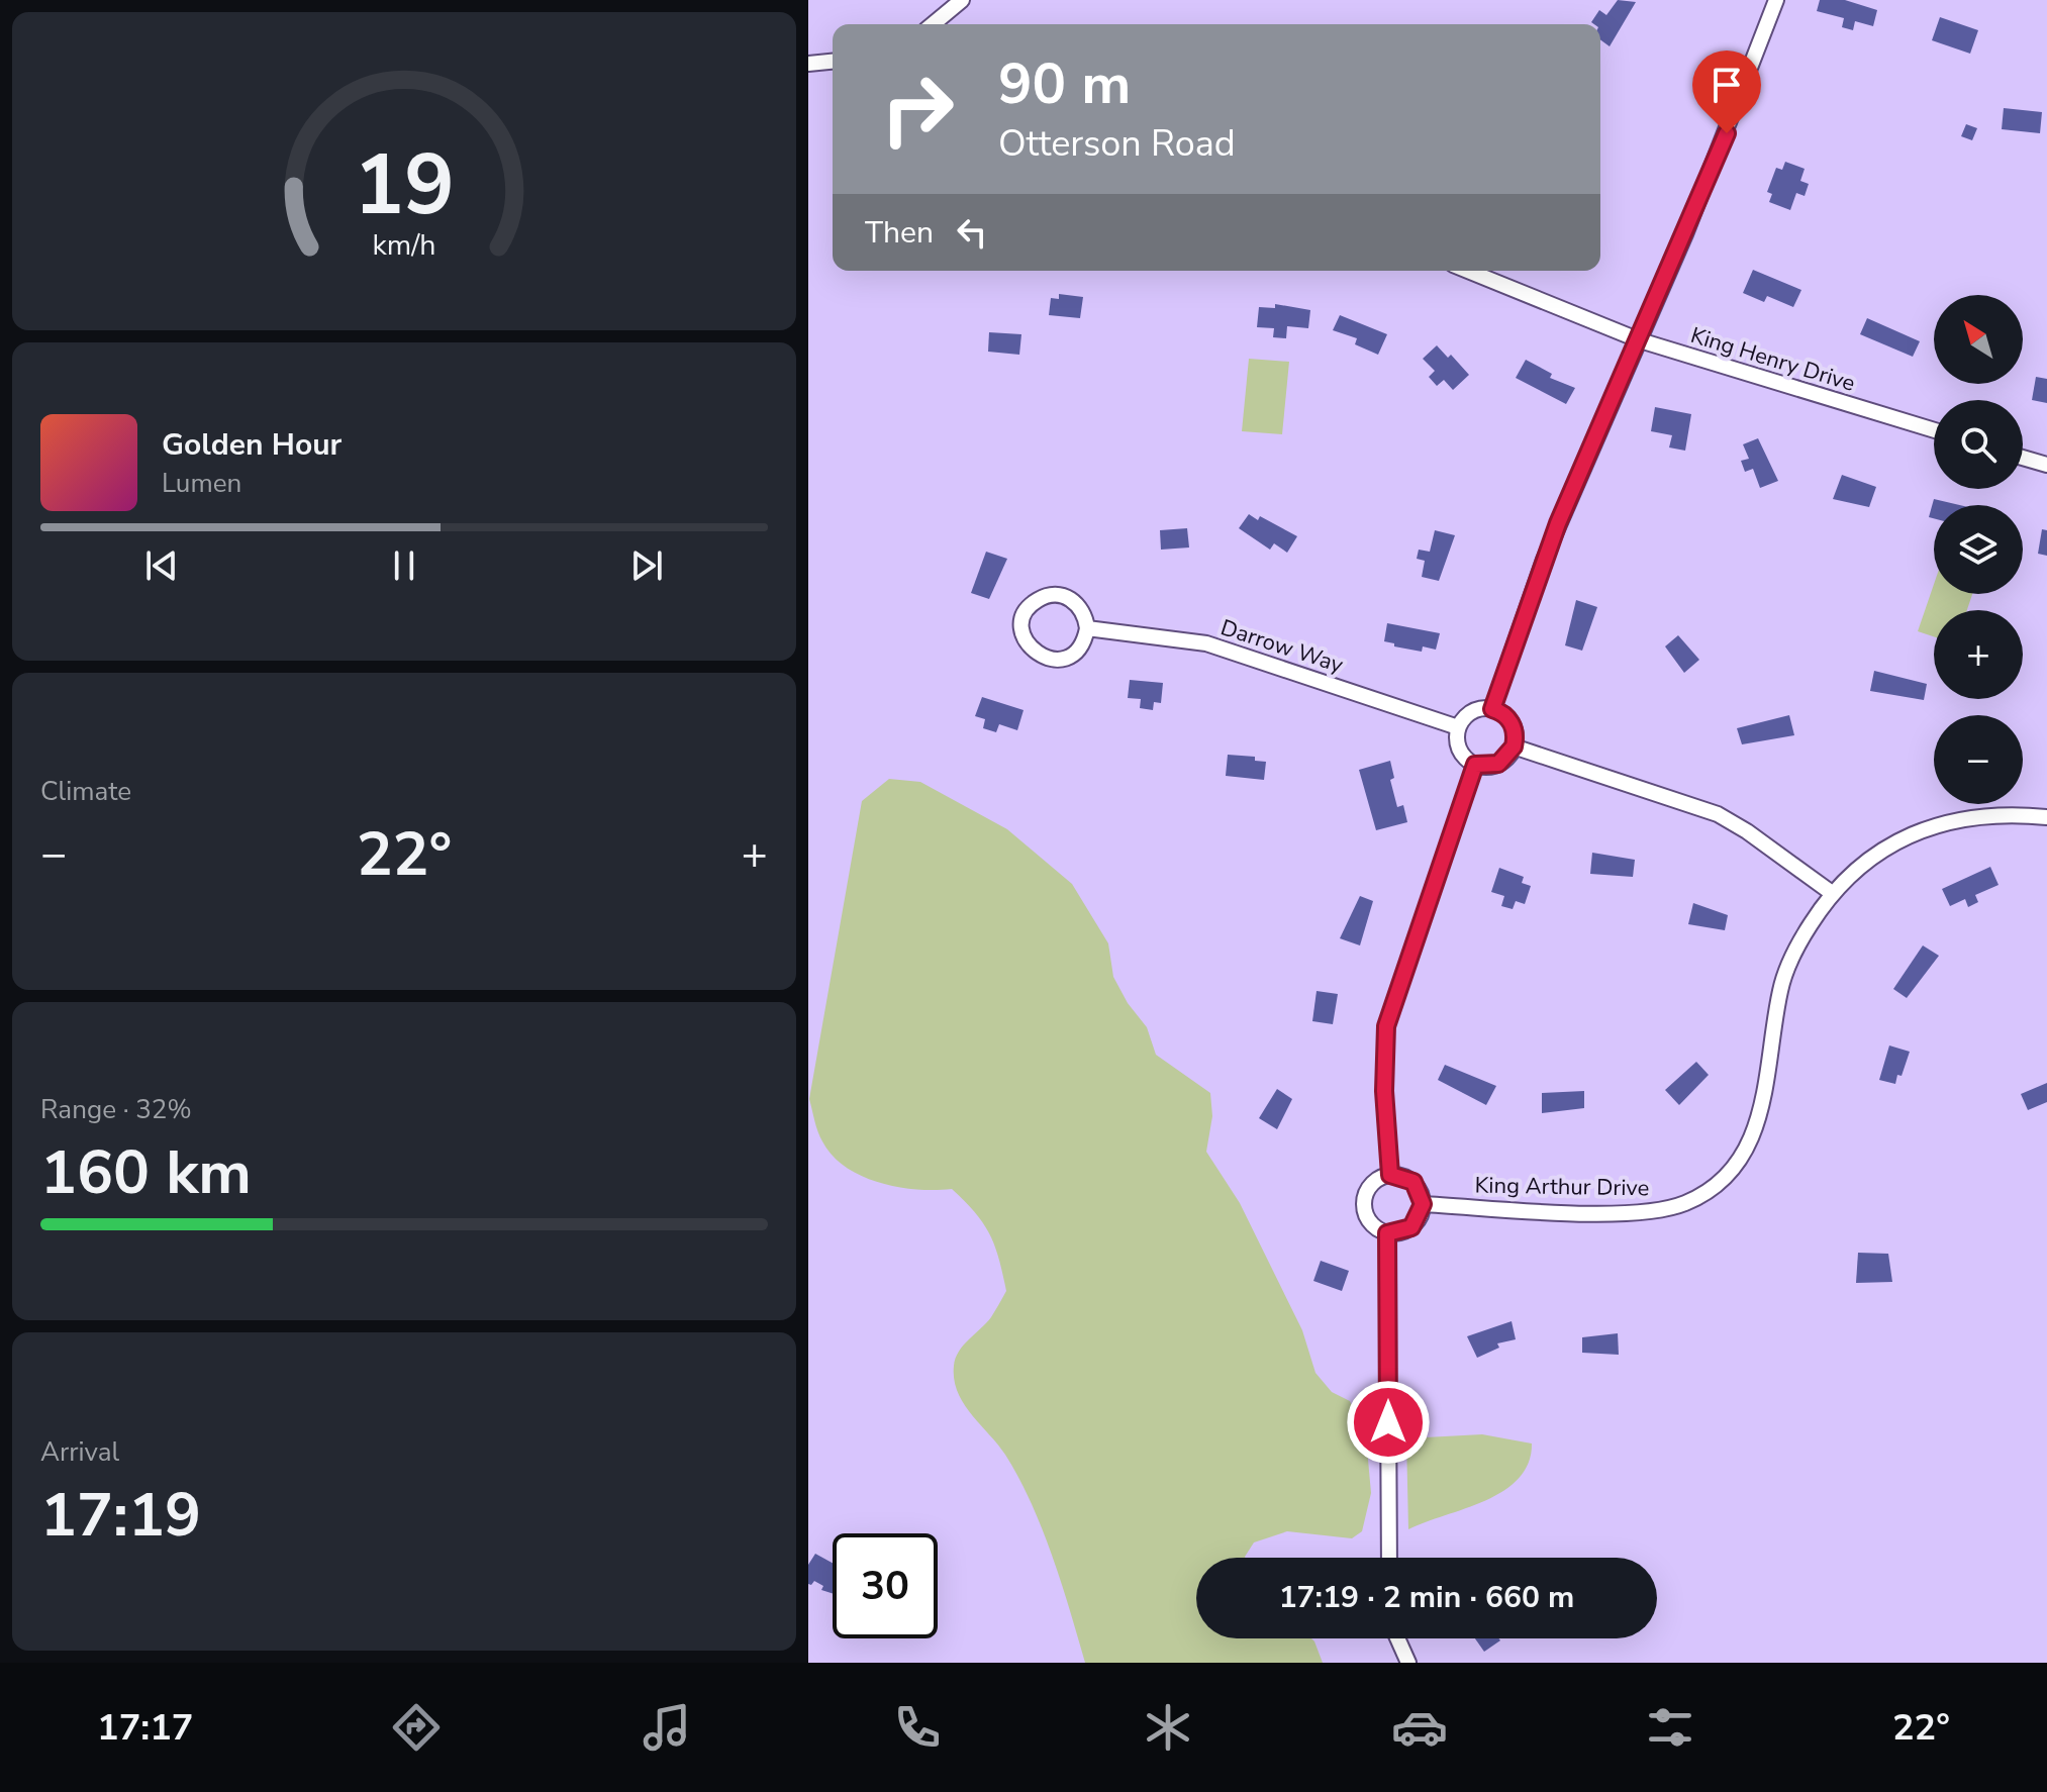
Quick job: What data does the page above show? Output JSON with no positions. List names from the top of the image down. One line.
{"streets":{"street":["King Henry Drive","Darrow Way","King Arthur Drive"]},"north":"top left","page":{"turn":["90 m","Otterson Road"],"then":"Then","map_buttons":["+","−"],"song":["Golden Hour","Lumen"],"tile":["Climate",["Range · 32%","160 km"],["Arrival","17:19"]],"heat":["−","22°","+"],"limit":"30","trip":"17:19 · 2 min · 660 m","tabs":["17:17","22°"],"gauge":["19","km/h"]}}
